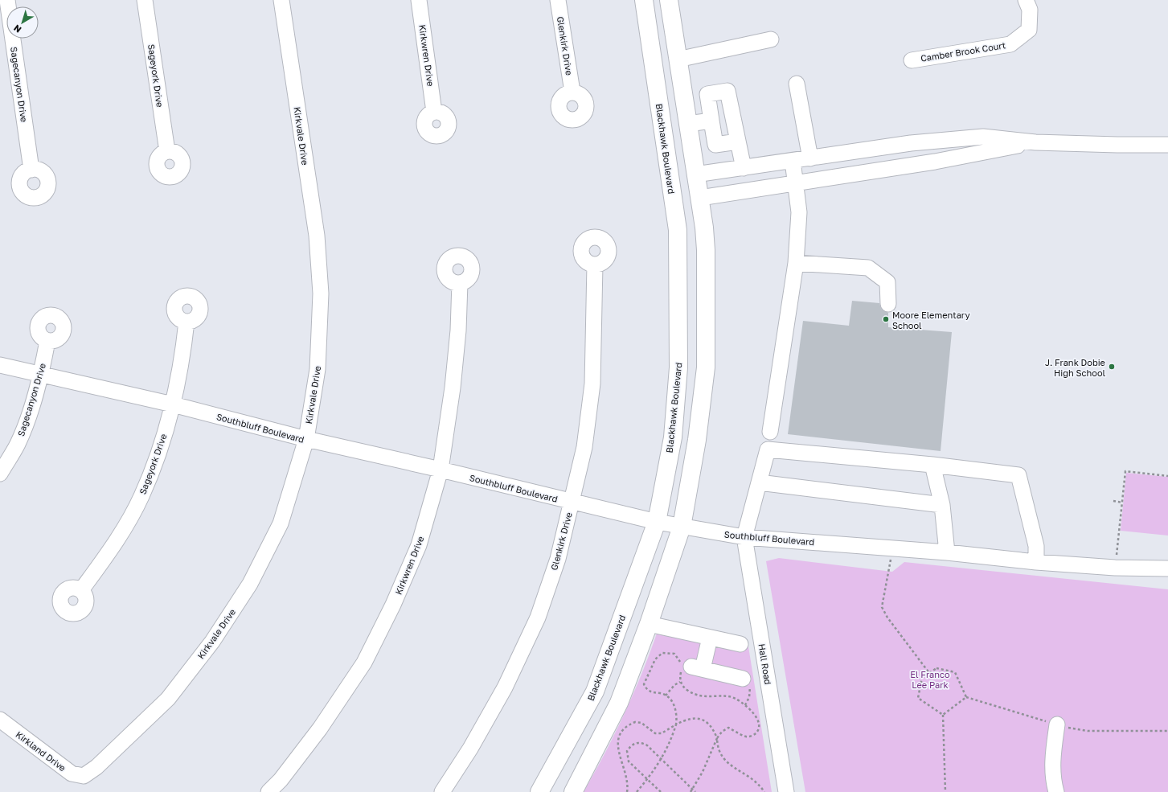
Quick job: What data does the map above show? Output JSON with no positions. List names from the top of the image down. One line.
{"streets":{"main road":["Blackhawk Boulevard"],"street":["Glenkirk Drive","Camber Brook Court","Kirkwren Drive","Sageyork Drive","Sagecanyon Drive","Kirkvale Drive","Southbluff Boulevard","Hall Road","Kirkland Drive"]},"crossings":[["Glenkirk Drive","Southbluff Boulevard"],["Kirkwren Drive","Southbluff Boulevard"],["Sageyork Drive","Southbluff Boulevard"],["Sagecanyon Drive","Southbluff Boulevard"],["Kirkvale Drive","Southbluff Boulevard"],["Kirkvale Drive","Kirkland Drive"],["Blackhawk Boulevard","Southbluff Boulevard"],["Southbluff Boulevard","Hall Road"]],"parks":["El Franco Lee Park"],"places":["Moore Elementary School","J. Frank Dobie High School"],"north":"bottom left"}
